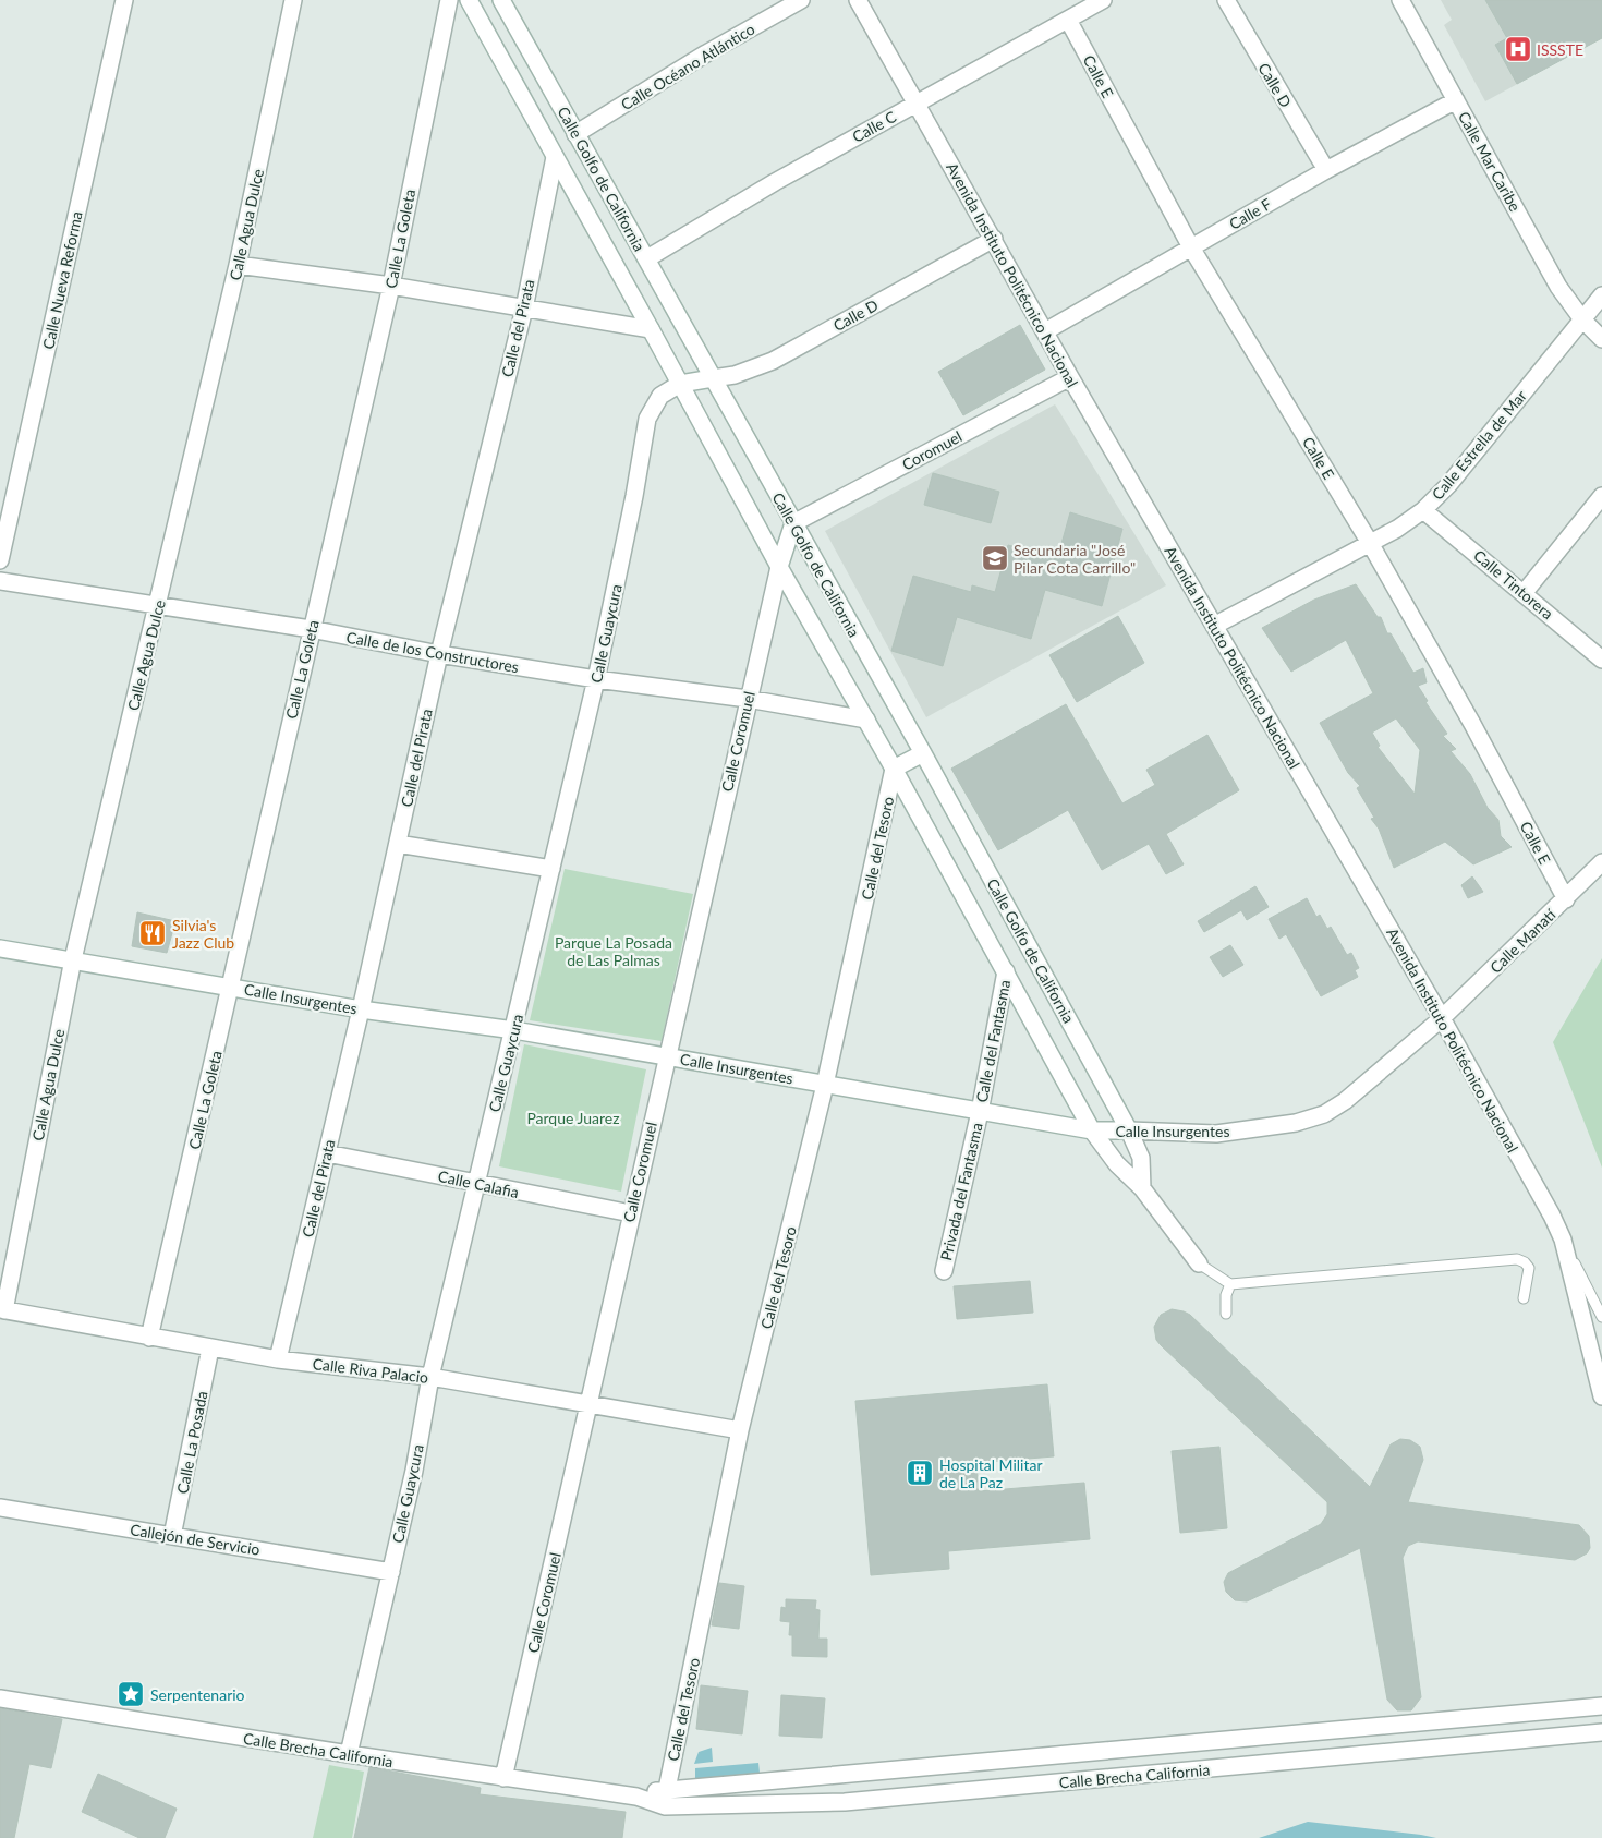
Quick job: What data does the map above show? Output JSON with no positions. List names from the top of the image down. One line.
{"streets":{"street":["Calle Océano Atlántico","Calle E","Calle D","Calle C","Calle Mar Caribe","Calle Golfo de California","Calle F","Calle Agua Dulce","Calle La Goleta","Avenida Instituto Politécnico Nacional","Calle Nueva Reforma","Calle del Pirata","Calle Estrella de Mar","Coromuel","Calle Tintorera","Calle Guaycura","Calle de los Constructores","Calle Coromuel","Calle del Tesoro","Calle Manatí","Calle Insurgentes","Calle del Fantasma","Calle Calafia","Privada del Fantasma","Calle Riva Palacio","Calle La Posada","Callejón de Servicio","Calle Brecha California"]},"crossings":[["Calle Océano Atlántico","Calle Golfo de California"],["Calle Océano Atlántico","Calle del Pirata"],["Calle E","Calle C"],["Calle E","Calle F"],["Calle E","Calle Estrella de Mar"],["Calle E","Calle Manatí"],["Calle D","Calle Golfo de California"],["Calle D","Calle F"],["Calle D","Avenida Instituto Politécnico Nacional"],["Calle D","Calle Guaycura"],["Calle C","Calle Golfo de California"],["Calle C","Avenida Instituto Politécnico Nacional"],["Calle Mar Caribe","Calle F"],["Calle Mar Caribe","Calle Estrella de Mar"],["Calle Golfo de California","Calle del Pirata"],["Calle Golfo de California","Coromuel"],["Calle Golfo de California","Calle Guaycura"],["Calle Golfo de California","Calle de los Constructores"],["Calle Golfo de California","Calle Coromuel"],["Calle Golfo de California","Calle del Tesoro"],["Calle Golfo de California","Calle Insurgentes"],["Calle Golfo de California","Calle del Fantasma"],["Calle F","Avenida Instituto Politécnico Nacional"],["Calle Agua Dulce","Calle de los Constructores"],["Calle Agua Dulce","Calle Insurgentes"],["Calle Agua Dulce","Calle Riva Palacio"],["Calle La Goleta","Calle de los Constructores"],["Calle La Goleta","Calle Insurgentes"],["Calle La Goleta","Calle Riva Palacio"],["Avenida Instituto Politécnico Nacional","Calle Estrella de Mar"],["Avenida Instituto Politécnico Nacional","Coromuel"],["Avenida Instituto Politécnico Nacional","Calle Manatí"],["Avenida Instituto Politécnico Nacional","Calle Insurgentes"],["Calle del Pirata","Calle de los Constructores"],["Calle del Pirata","Calle Insurgentes"],["Calle del Pirata","Calle Calafia"],["Calle del Pirata","Calle Riva Palacio"],["Calle Estrella de Mar","Calle Tintorera"],["Coromuel","Calle Coromuel"],["Calle Guaycura","Calle de los Constructores"],["Calle Guaycura","Calle Insurgentes"],["Calle Guaycura","Calle Calafia"],["Calle Guaycura","Calle Riva Palacio"],["Calle Guaycura","Callejón de Servicio"],["Calle Guaycura","Calle Brecha California"],["Calle de los Constructores","Calle Coromuel"],["Calle Coromuel","Calle Insurgentes"],["Calle Coromuel","Calle Calafia"],["Calle Coromuel","Calle Riva Palacio"],["Calle Coromuel","Calle Brecha California"],["Calle del Tesoro","Calle Insurgentes"],["Calle del Tesoro","Calle Riva Palacio"],["Calle del Tesoro","Calle Brecha California"],["Calle Manatí","Calle Insurgentes"],["Calle Insurgentes","Calle del Fantasma"],["Calle Insurgentes","Privada del Fantasma"],["Calle del Fantasma","Privada del Fantasma"],["Calle Riva Palacio","Calle La Posada"],["Calle La Posada","Callejón de Servicio"]],"parks":["Parque La Posada de Las Palmas","Parque Juarez"],"places":{"hospital":["ISSSTE"],"school or university":["Secundaria \"José Pilar Cota Carrillo\""],"restaurant":["Silvia's Jazz Club"],"building":["Hospital Militar de La Paz"],"place":["Serpentenario"]}}
